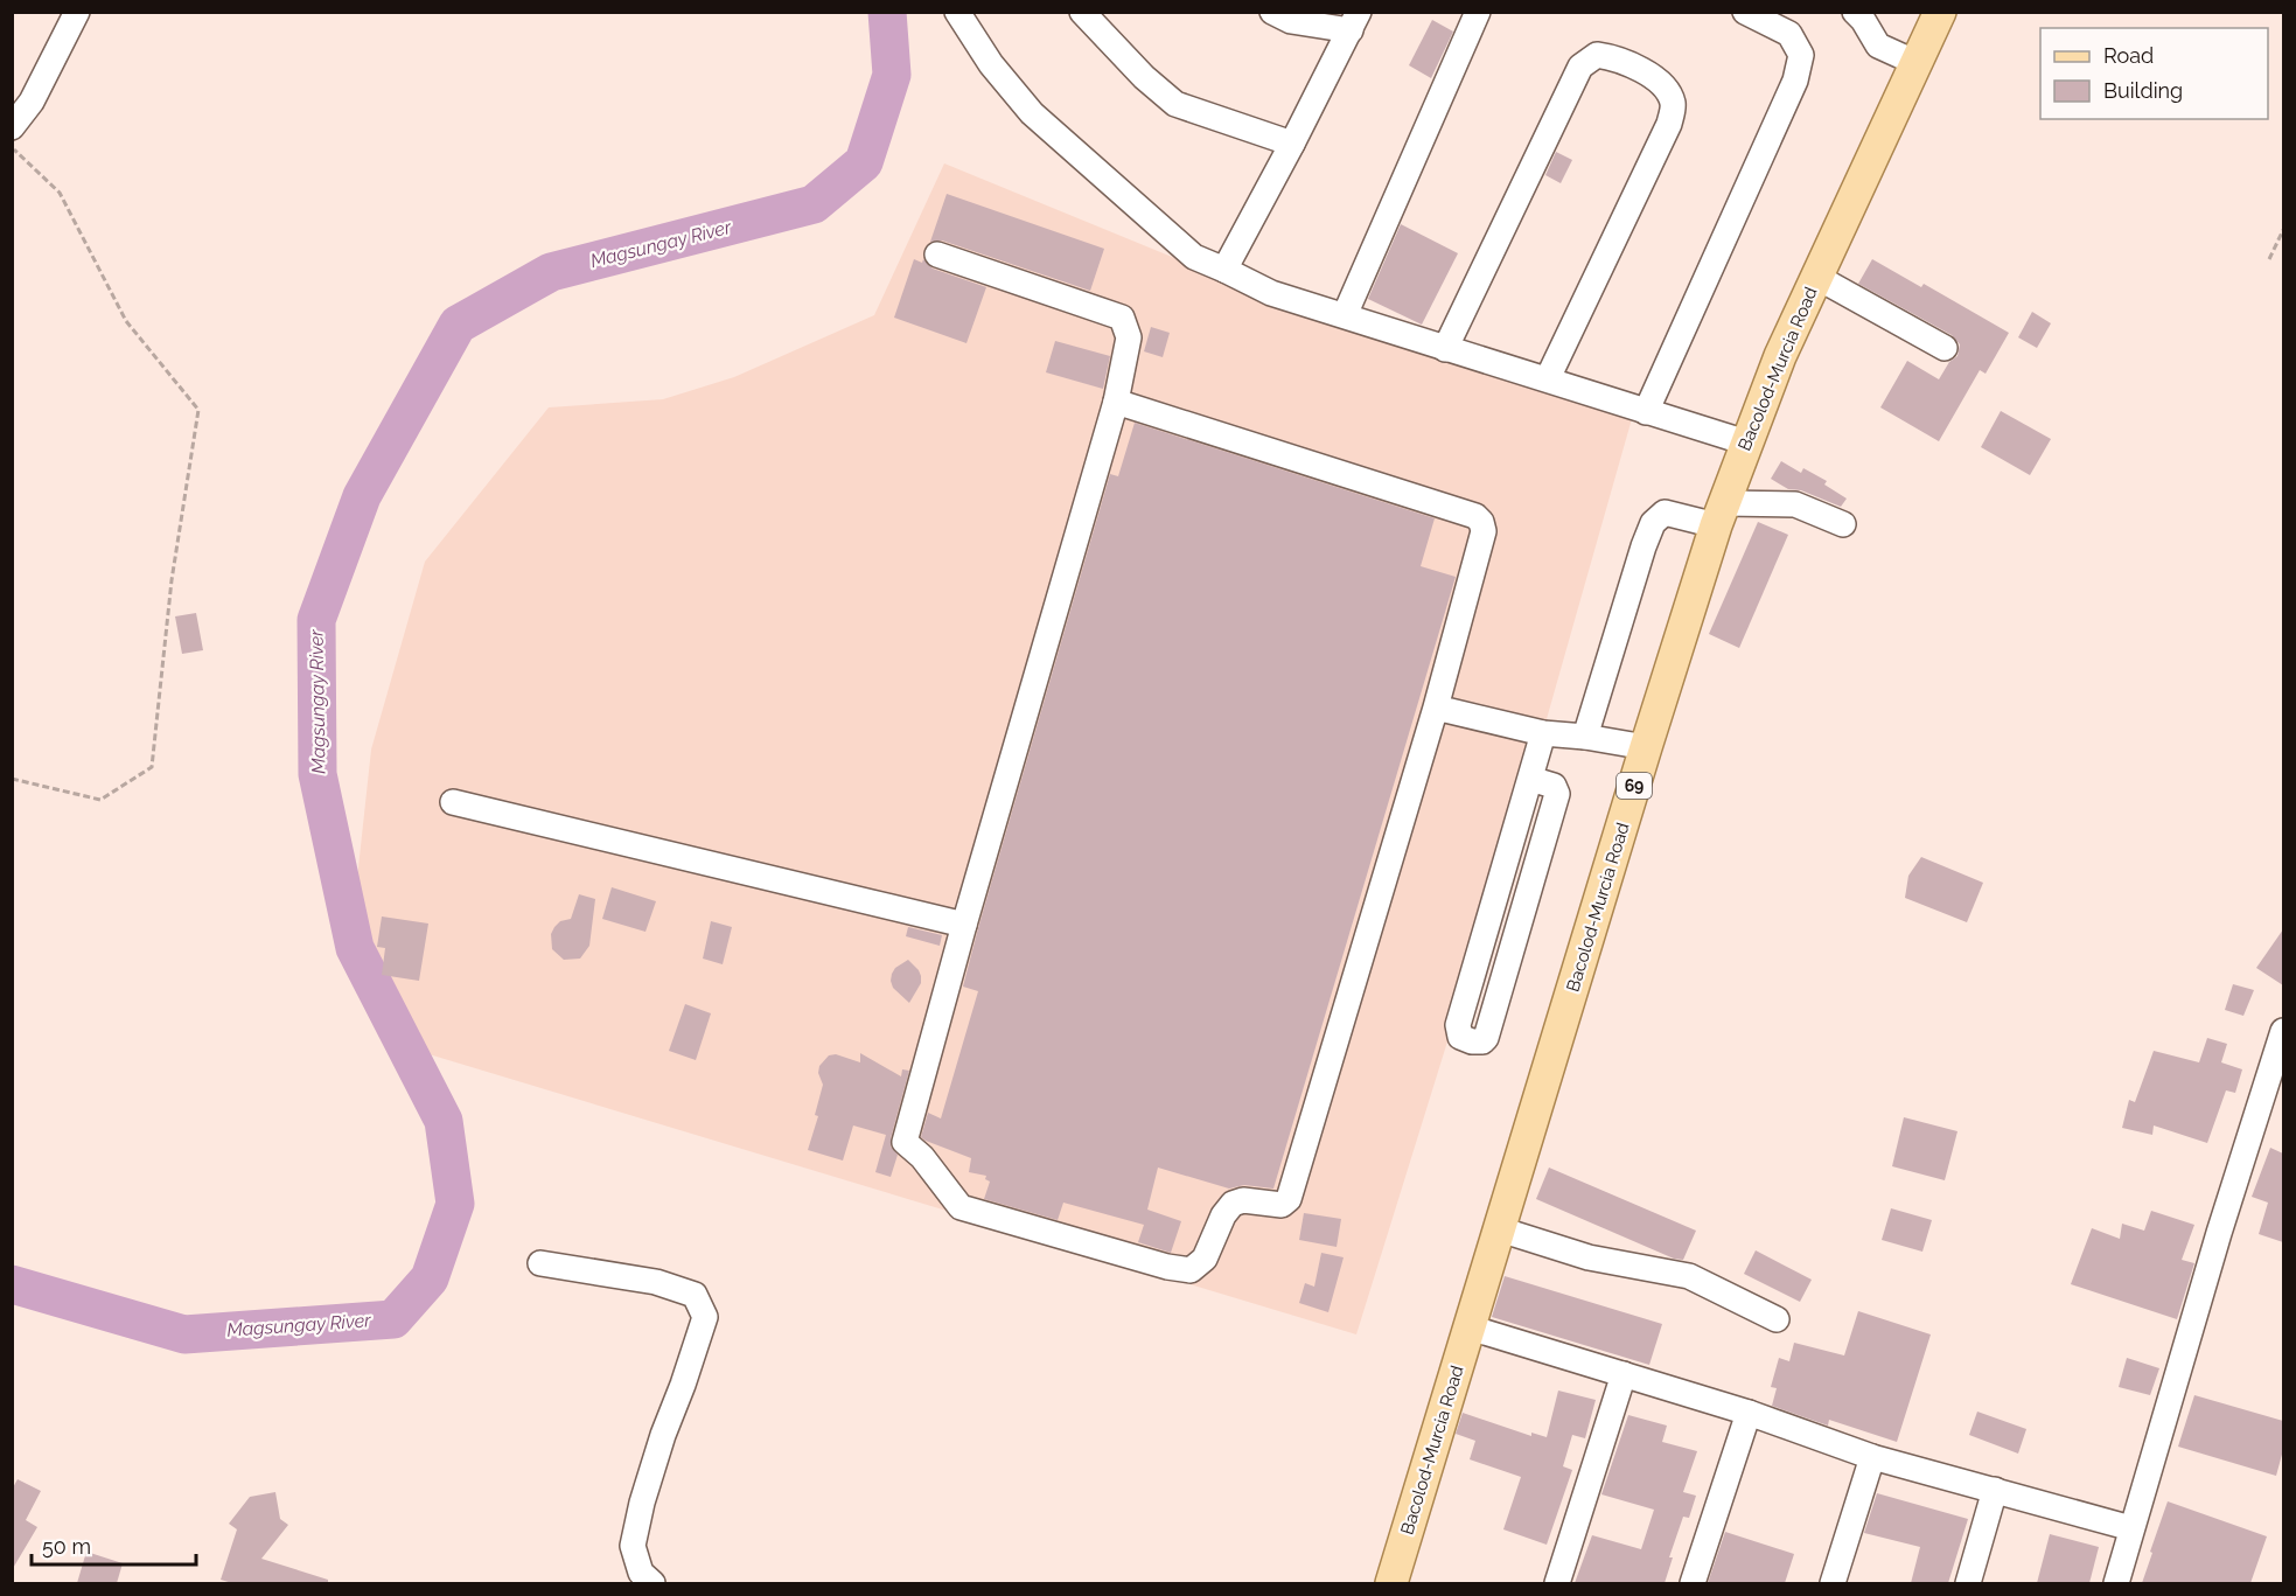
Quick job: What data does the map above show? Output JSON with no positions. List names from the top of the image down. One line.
{"streets":{"main road":["Bacolod-Murcia Road","69"]},"water":["Magsungay River"],"legend":["Road","Building"],"scale_bar":"50 m"}
